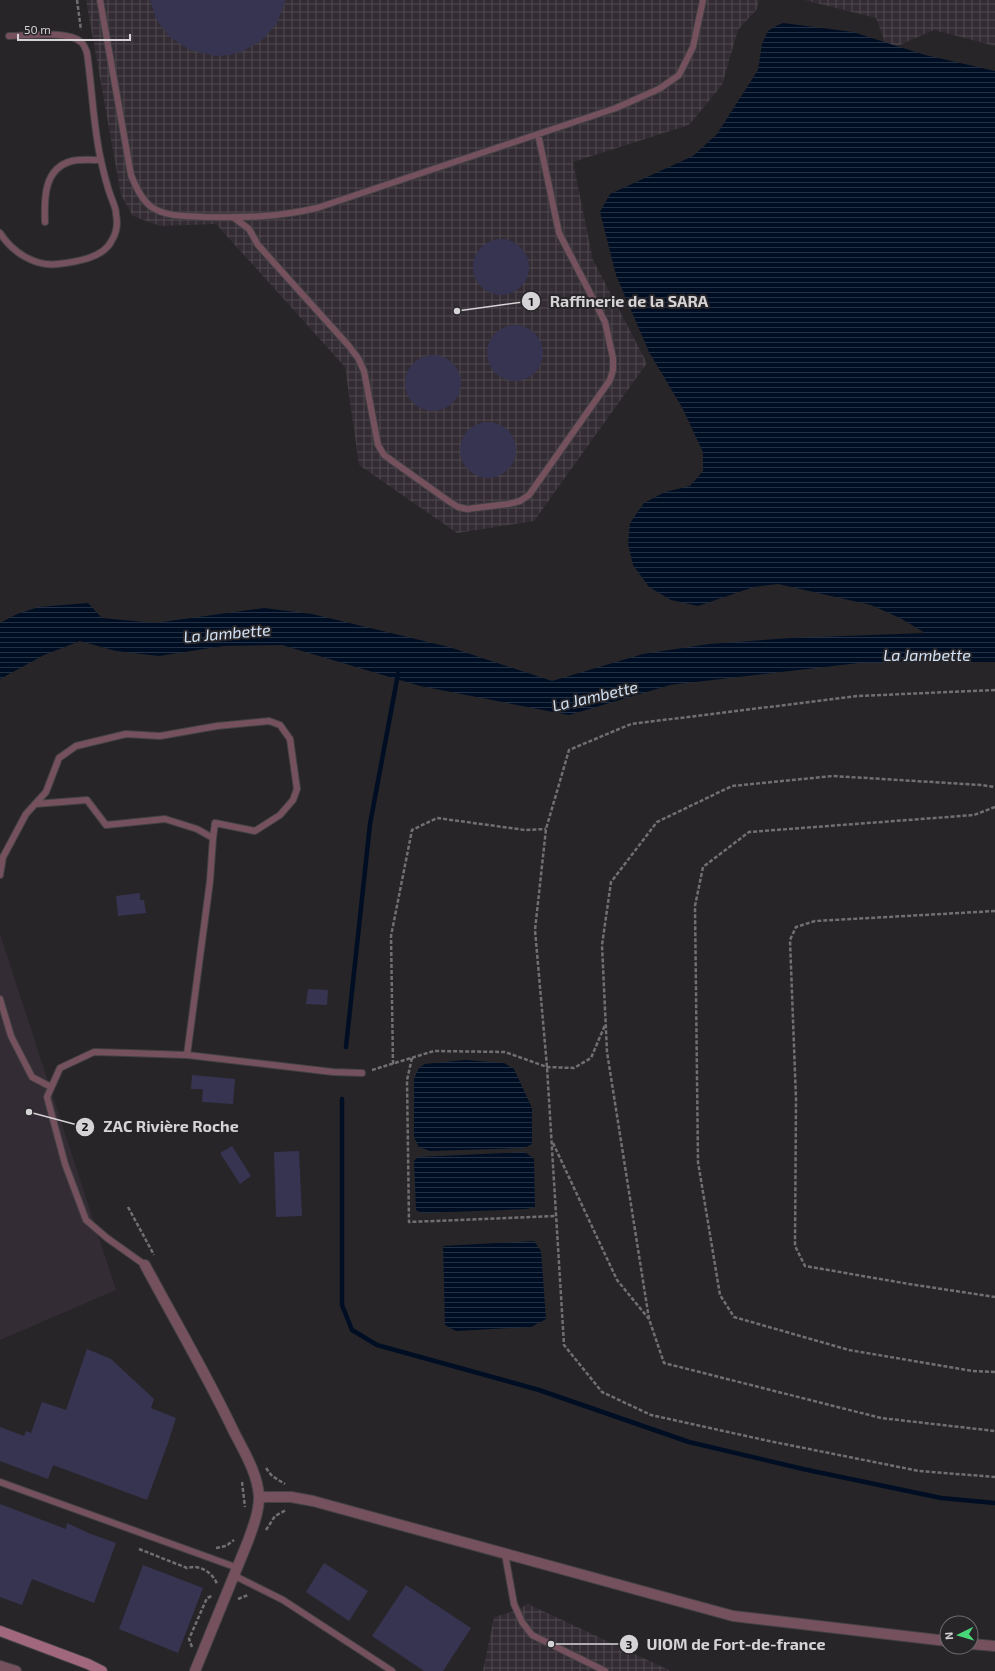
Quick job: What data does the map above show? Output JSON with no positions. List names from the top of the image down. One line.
{"water":["La Jambette"],"places":["Raffinerie de la SARA","ZAC Rivière Roche","UIOM de Fort-de-france"],"scale_bar":"50 m","north":"left"}
